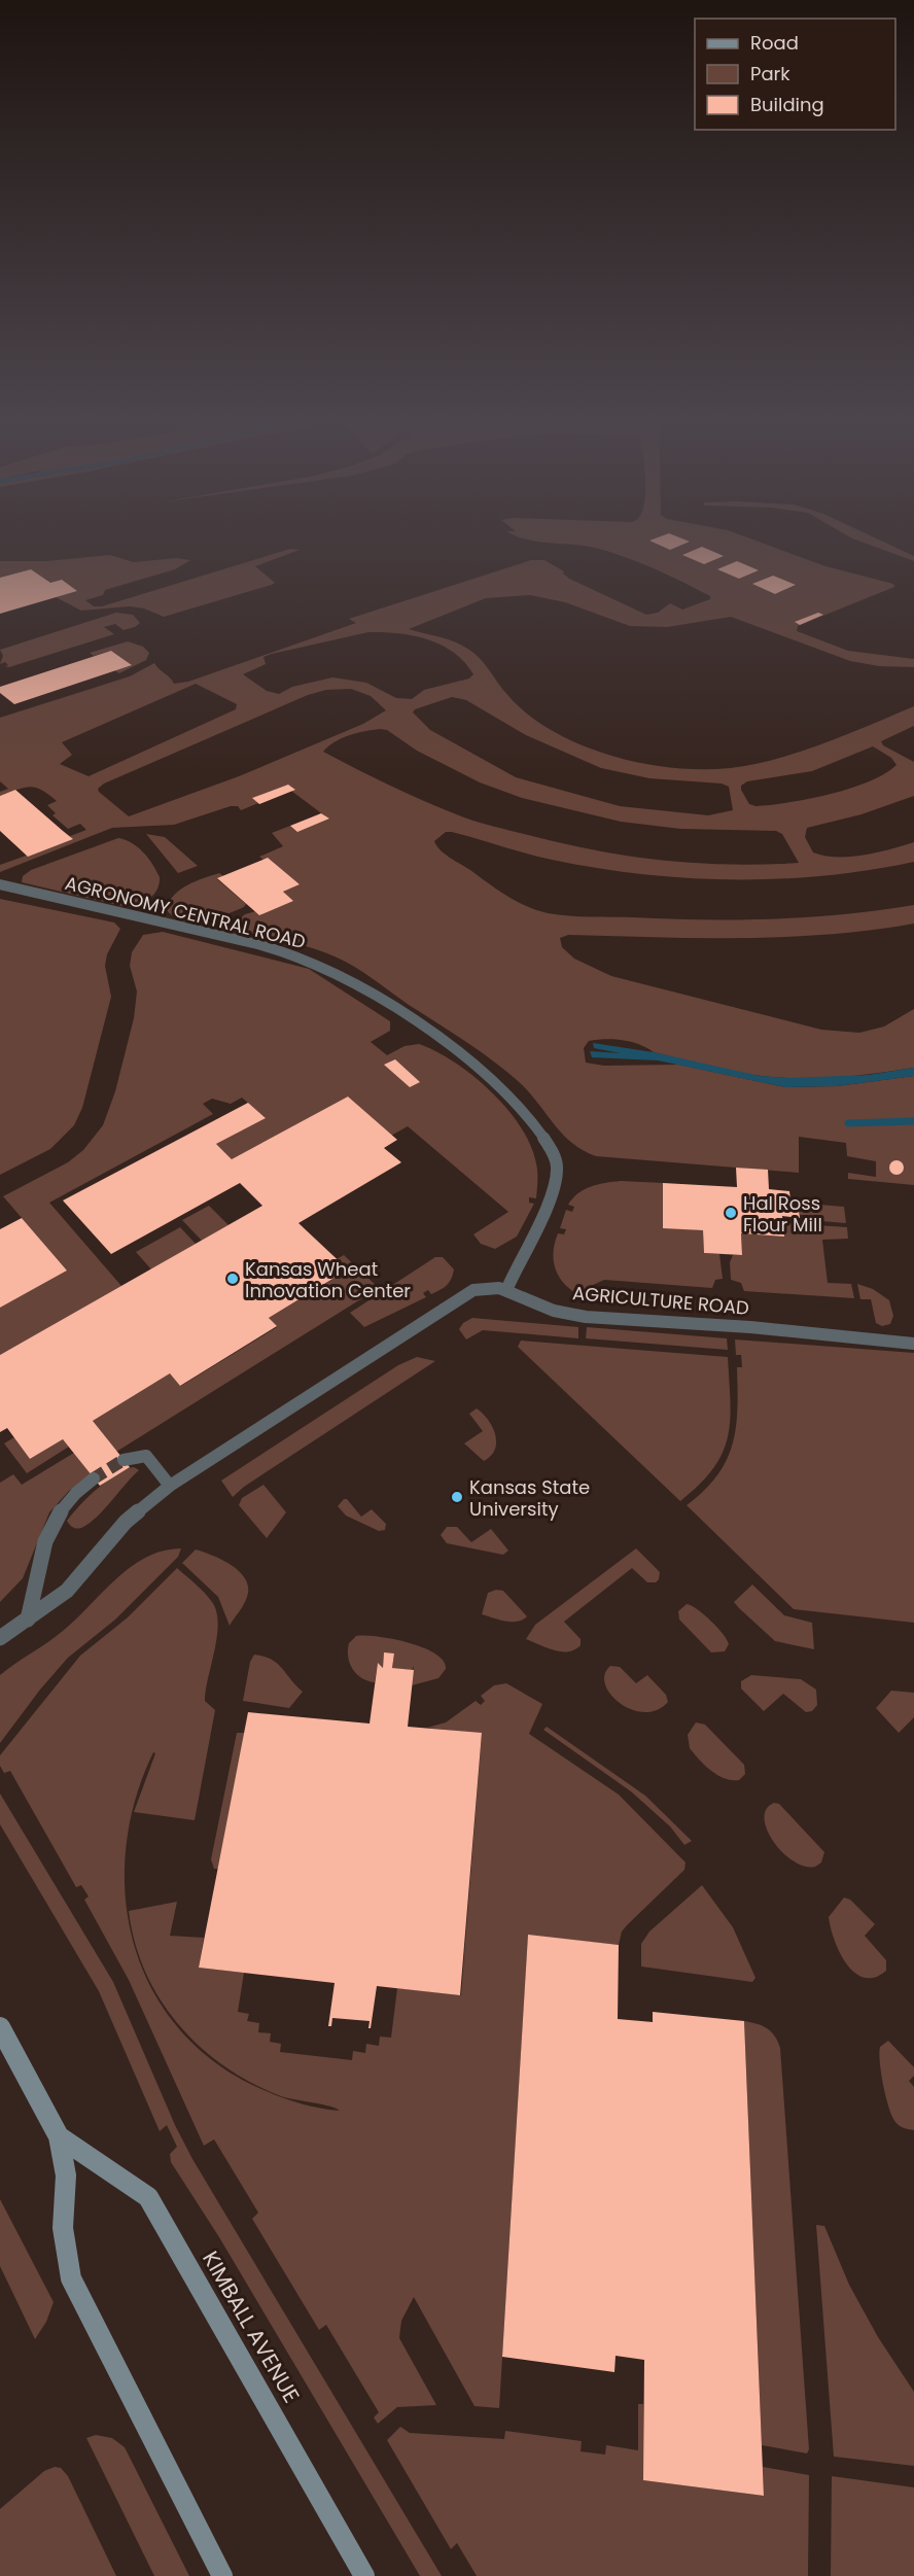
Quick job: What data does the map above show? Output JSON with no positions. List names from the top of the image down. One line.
{"streets":{"main road":["KIMBALL AVENUE"],"street":["AGRONOMY CENTRAL ROAD","AGRICULTURE ROAD"]},"crossings":[["AGRONOMY CENTRAL ROAD","AGRICULTURE ROAD"]],"places":["Hal Ross Flour Mill","Kansas Wheat Innovation Center","Kansas State University"],"legend":["Road","Park","Building"]}
